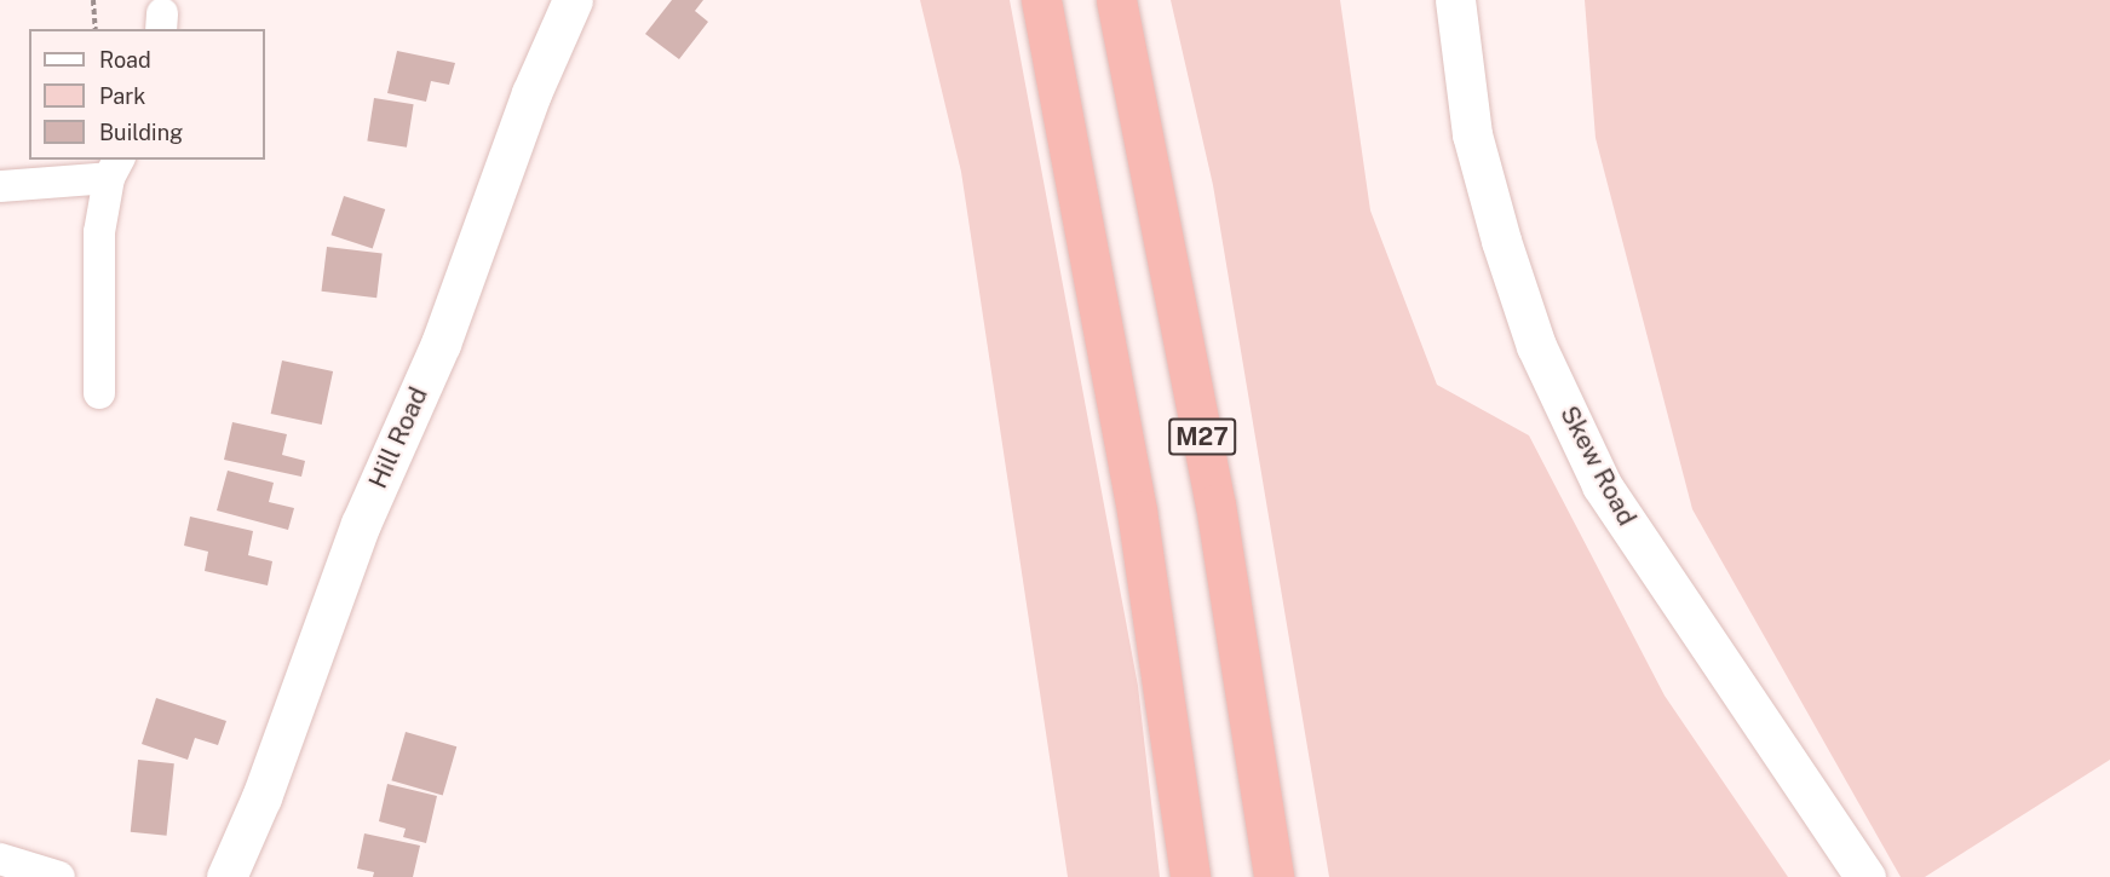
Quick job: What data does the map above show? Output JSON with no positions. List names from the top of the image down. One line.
{"streets":{"highway":["M27"],"street":["Hill Road","Skew Road"]},"legend":["Road","Park","Building"]}
